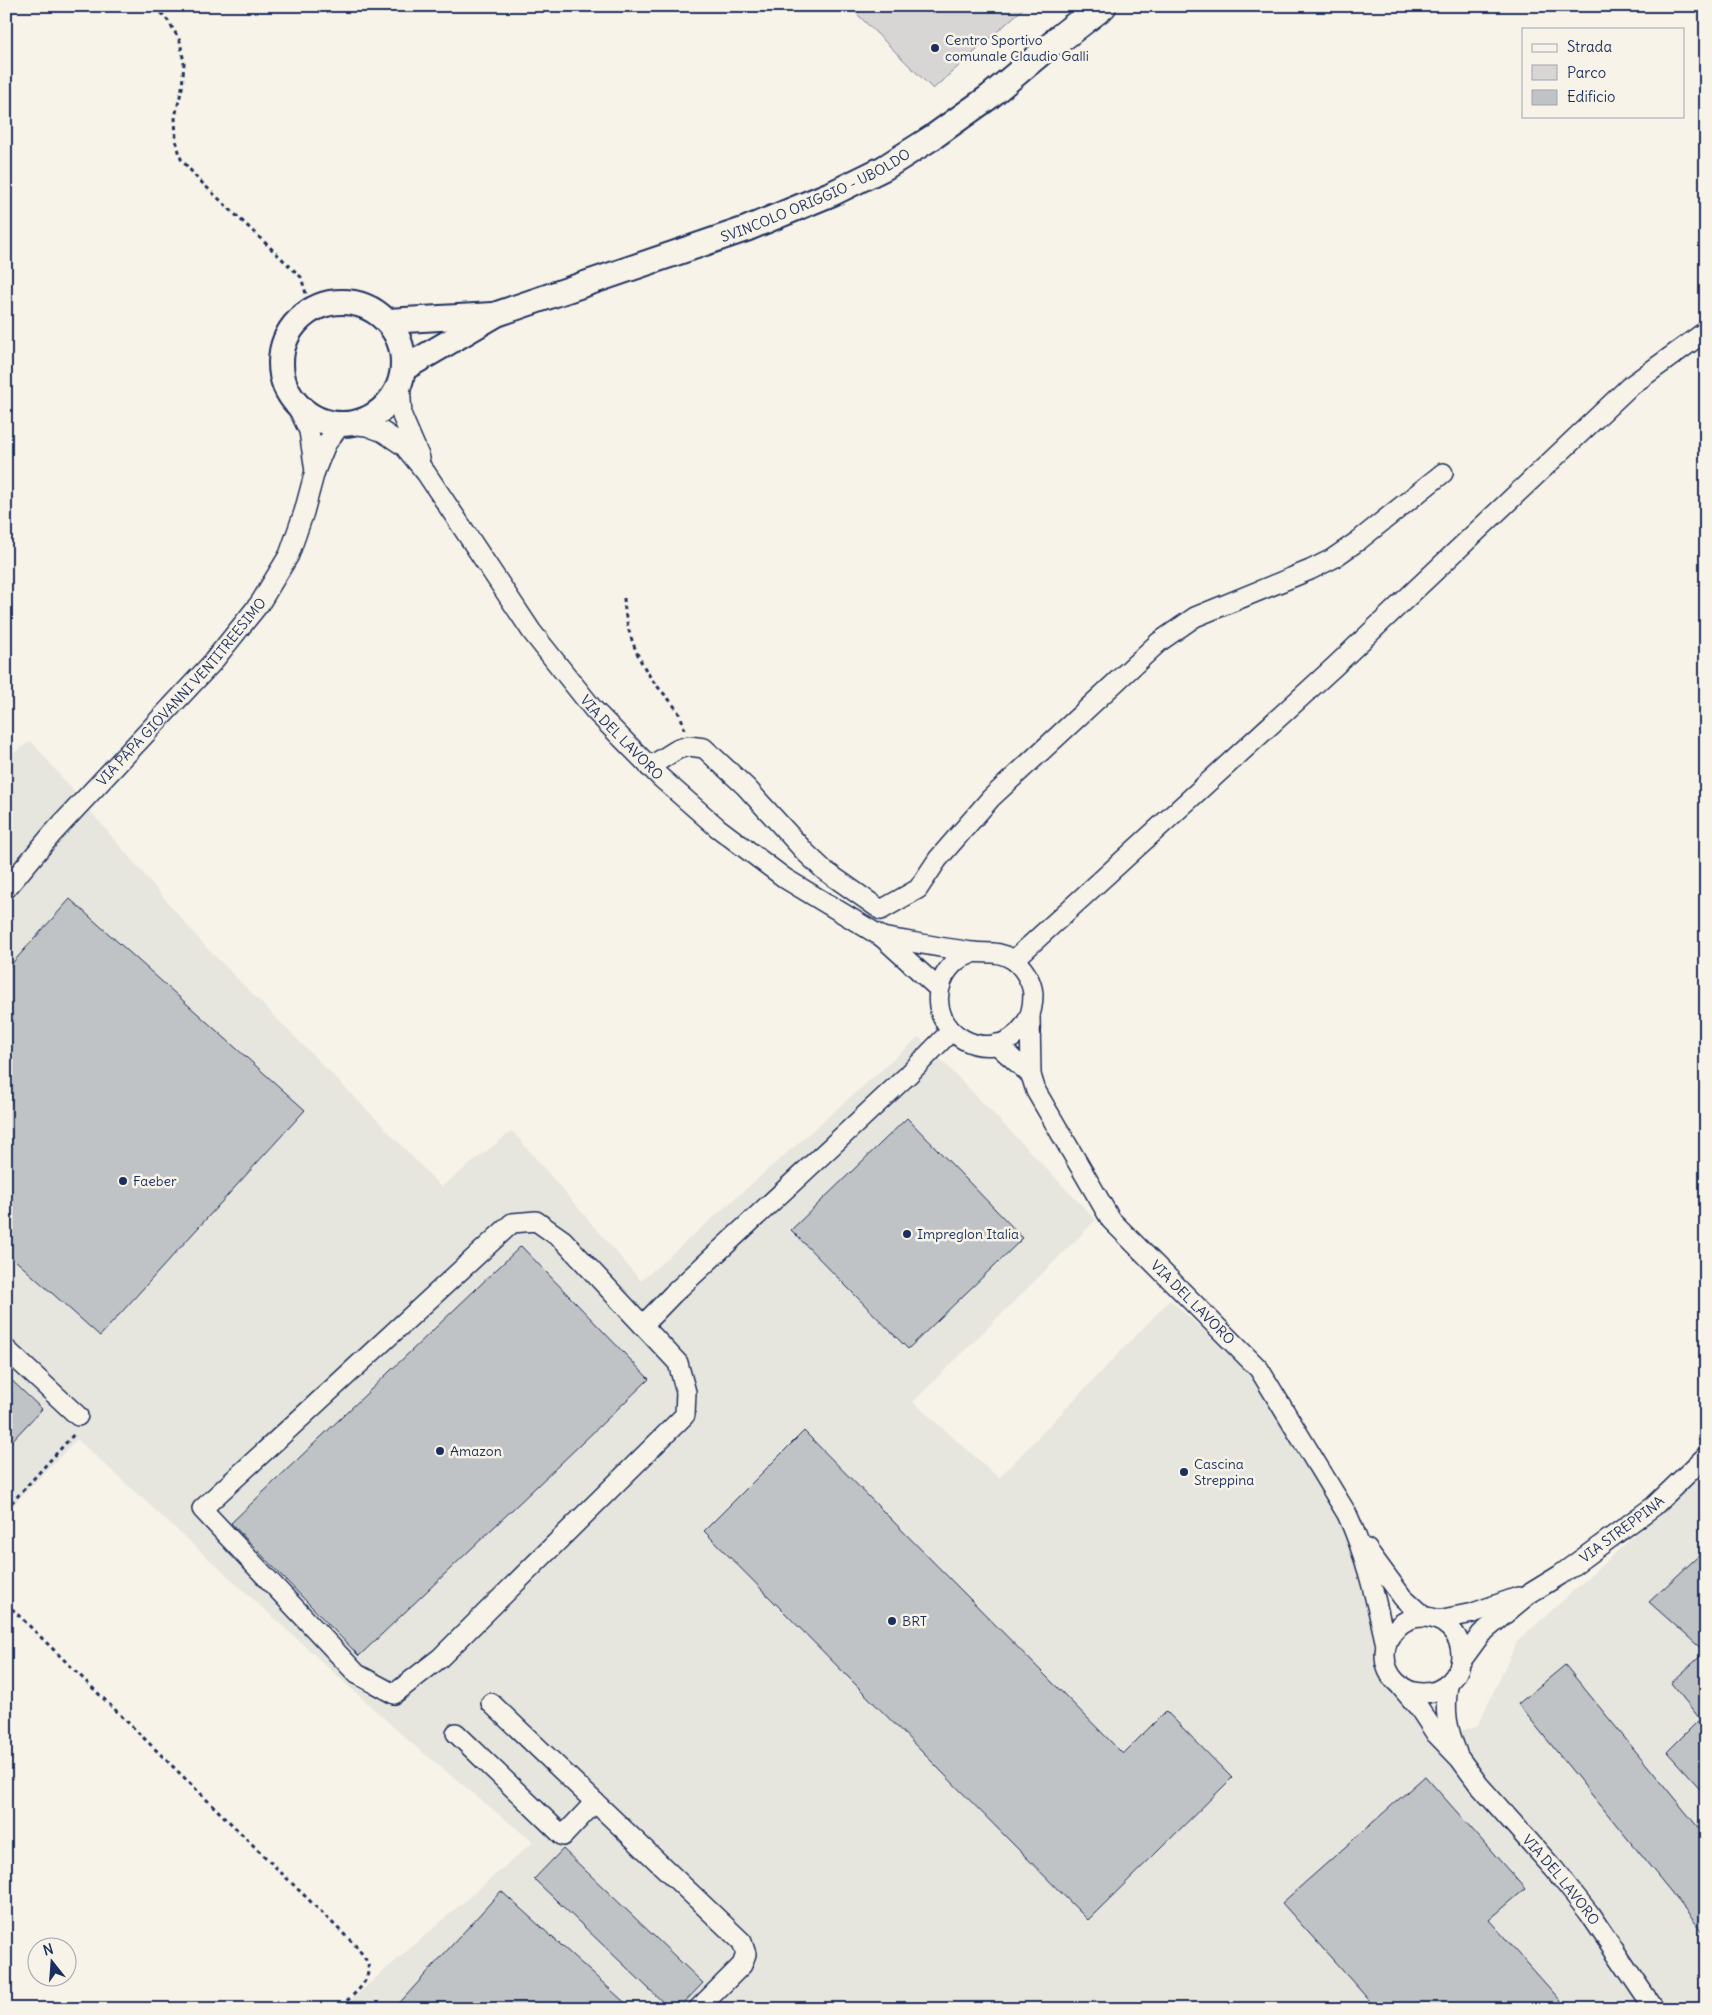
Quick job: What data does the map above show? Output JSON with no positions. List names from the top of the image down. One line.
{"streets":{"main road":["SVINCOLO ORIGGIO - UBOLDO"],"street":["VIA PAPA GIOVANNI VENTITREESIMO","VIA DEL LAVORO","VIA STREPPINA"]},"crossings":[["SVINCOLO ORIGGIO - UBOLDO","VIA PAPA GIOVANNI VENTITREESIMO"],["SVINCOLO ORIGGIO - UBOLDO","VIA DEL LAVORO"],["VIA PAPA GIOVANNI VENTITREESIMO","VIA DEL LAVORO"],["VIA DEL LAVORO","VIA STREPPINA"]],"places":["Centro Sportivo comunale Claudio Galli","Faeber","Impreglon Italia","Amazon","Cascina Streppina","BRT"],"legend":["Strada","Parco","Edificio"],"north":"top"}
